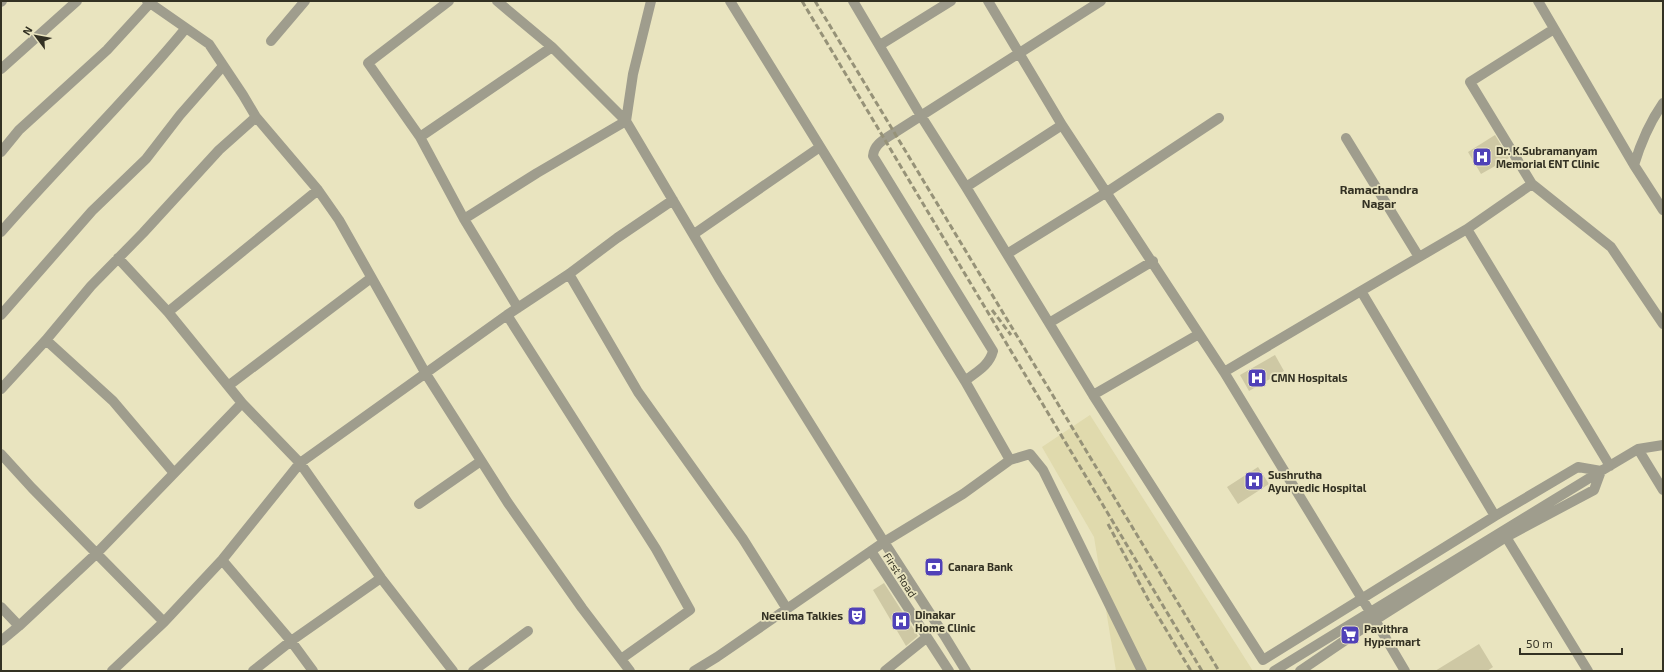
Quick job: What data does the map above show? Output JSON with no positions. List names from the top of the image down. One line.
{"streets":{"street":["First Road"]},"districts":["Ramachandra Nagar"],"places":{"hospital":["Dr. K.Subramanyam Memorial ENT Clinic","CMN Hospitals","Sushrutha Ayurvedic Hospital","Dinakar Home Clinic"],"bank":["Canara Bank"],"theatre":["Neelima Talkies"],"supermarket":["Pavithra Hypermart"]},"scale_bar":"50 m","north":"top left"}
